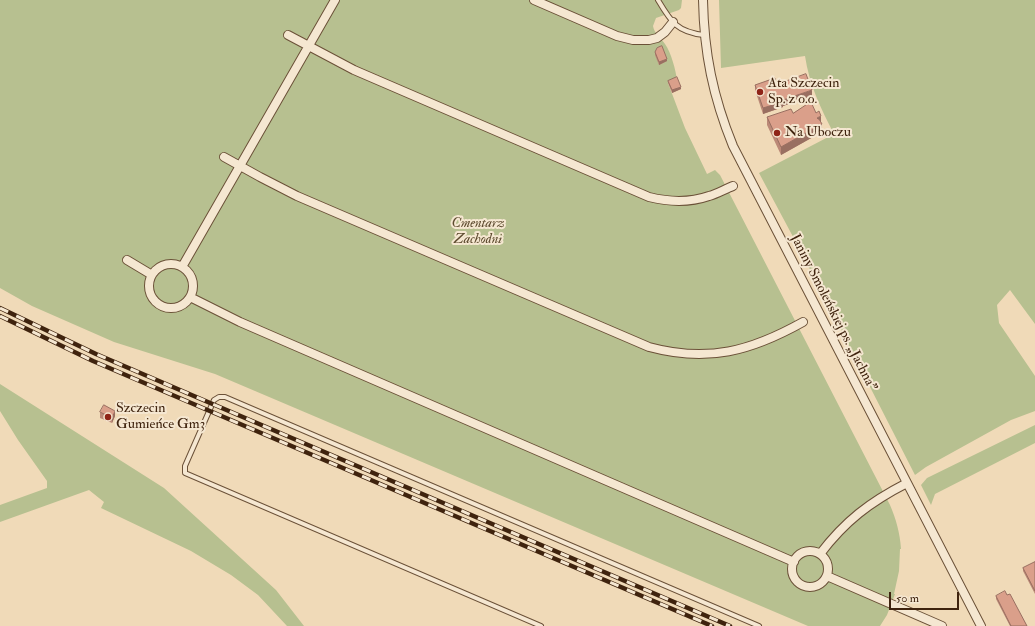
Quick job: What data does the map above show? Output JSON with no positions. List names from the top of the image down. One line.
{"streets":{"street":["Janiny Smoleńskiej ps. „Jachna”"]},"parks":["Cmentarz Zachodni"],"places":["Ata Szczecin Sp. z o.o.","Na Uboczu","Szczecin Gumieńce Gm3"],"scale_bar":"50 m"}
